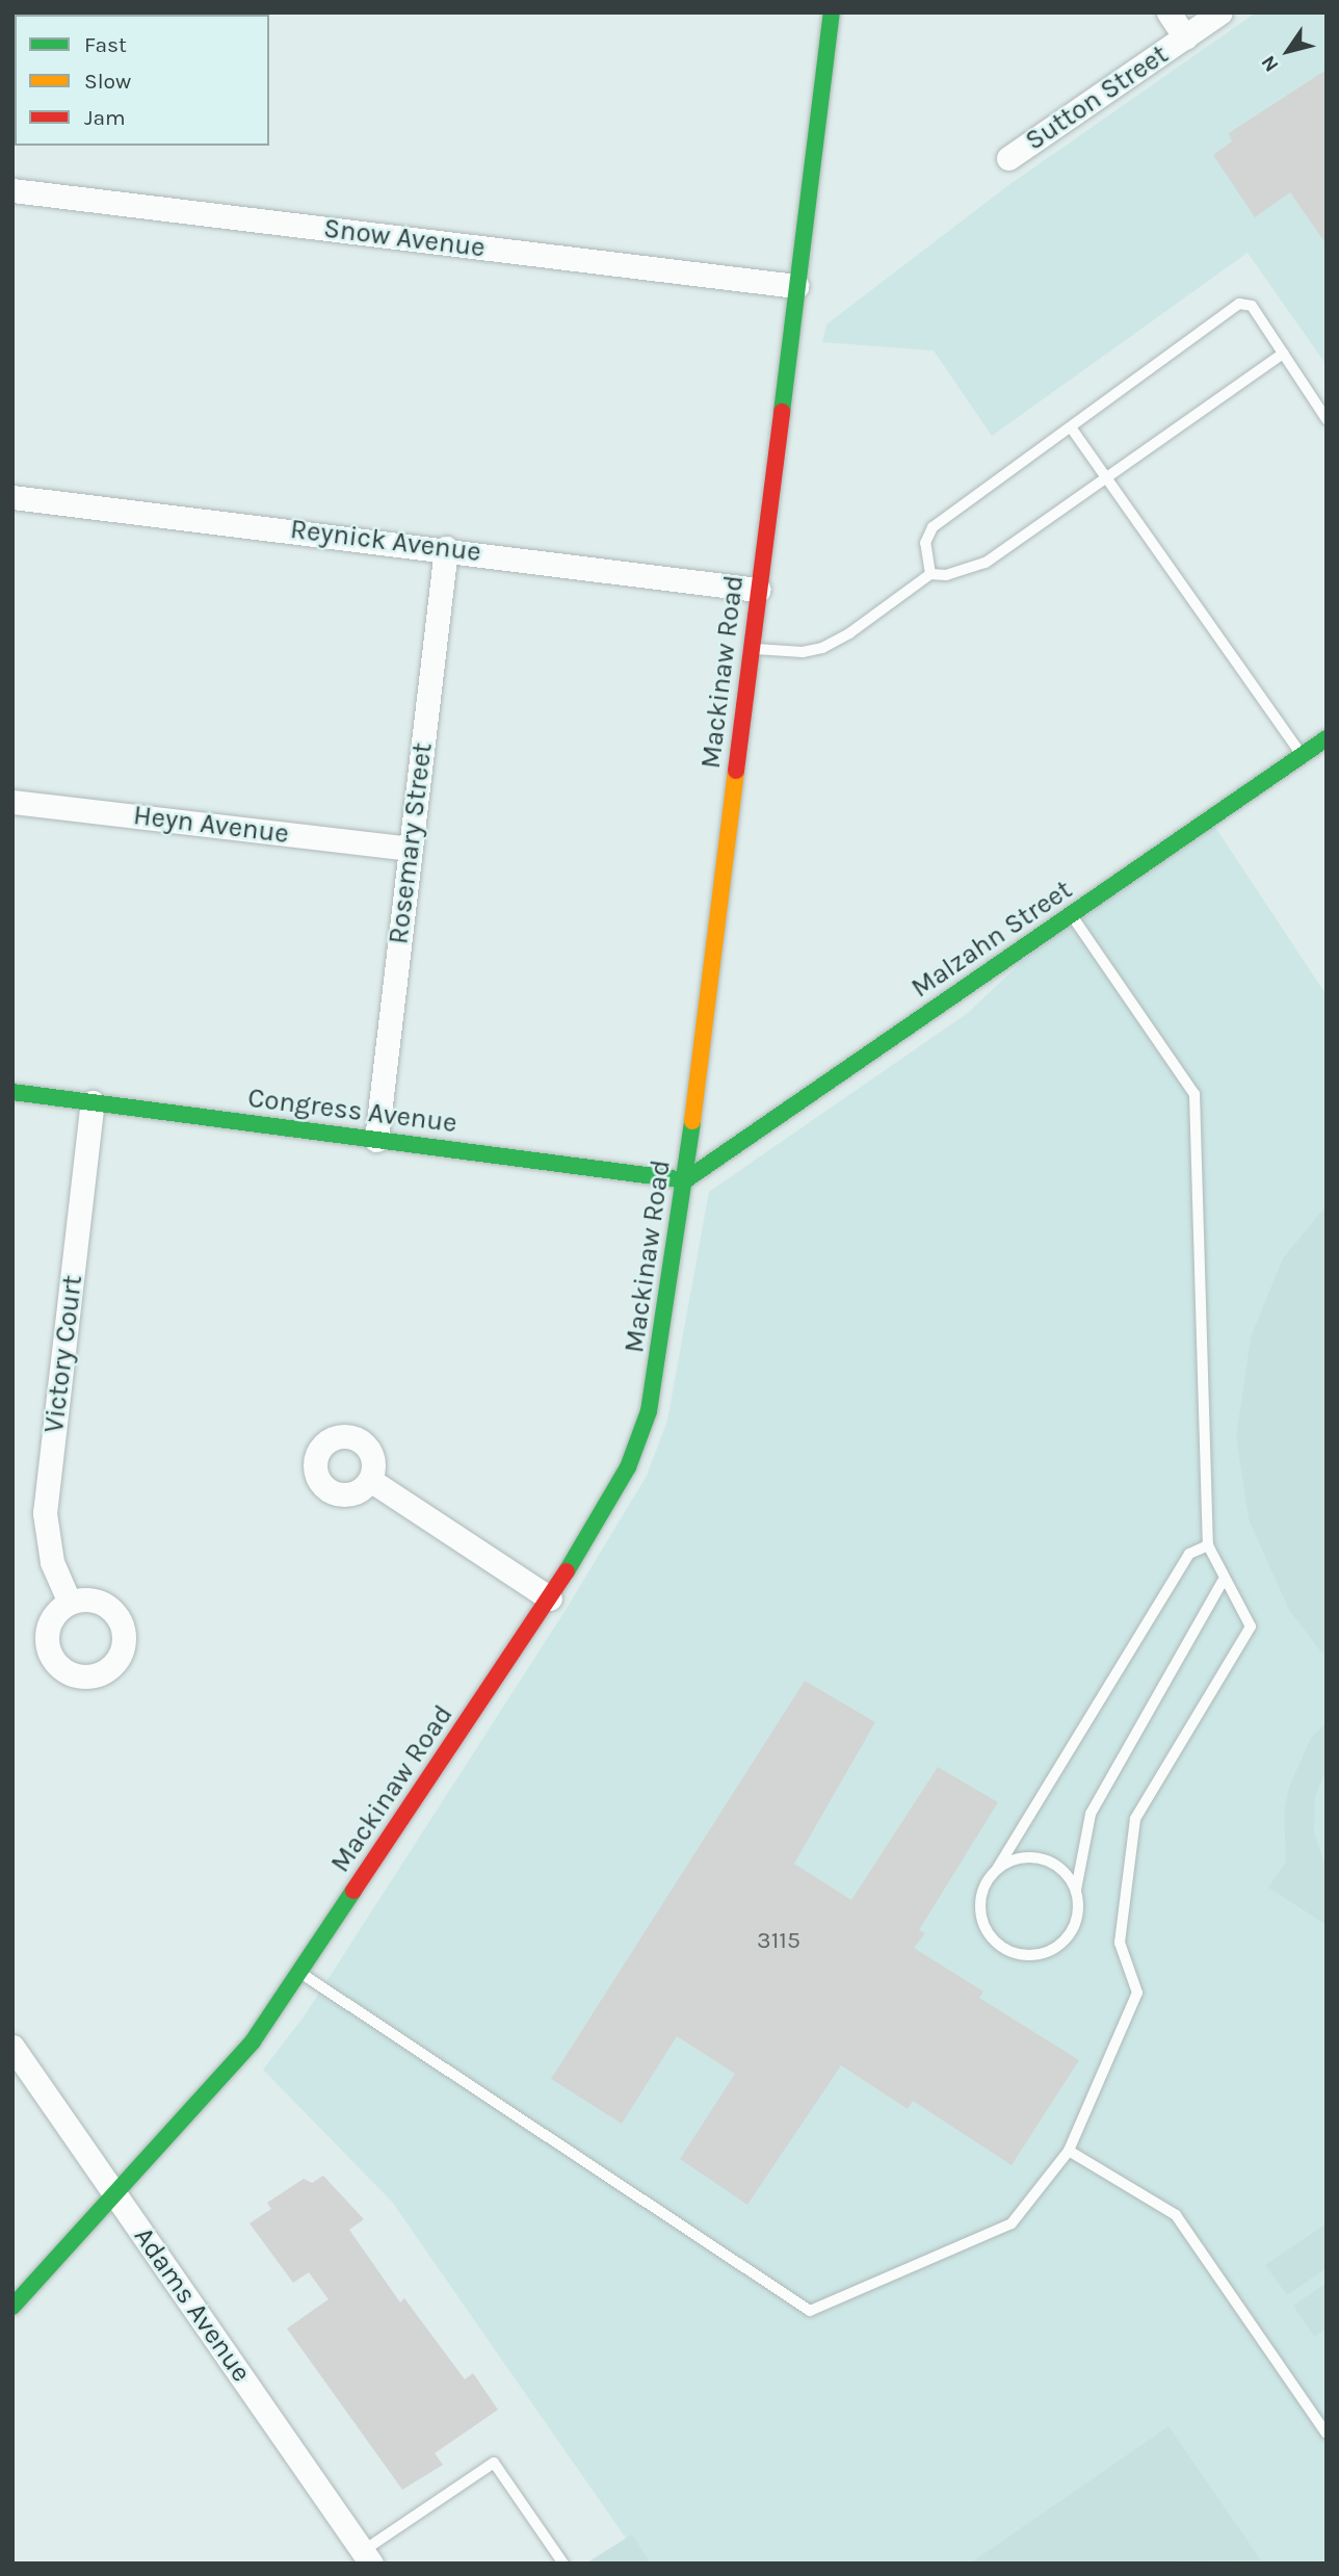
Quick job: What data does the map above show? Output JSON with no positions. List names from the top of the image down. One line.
{"streets":{"street":["Sutton Street","Snow Avenue","Reynick Avenue","Mackinaw Road","Heyn Avenue","Rosemary Street","Malzahn Street","Congress Avenue","Victory Court","Adams Avenue"]},"crossings":[["Snow Avenue","Mackinaw Road"],["Reynick Avenue","Mackinaw Road"],["Reynick Avenue","Rosemary Street"],["Mackinaw Road","Malzahn Street"],["Mackinaw Road","Congress Avenue"],["Mackinaw Road","Adams Avenue"],["Heyn Avenue","Rosemary Street"],["Rosemary Street","Congress Avenue"],["Malzahn Street","Congress Avenue"],["Congress Avenue","Victory Court"]],"house_numbers":["3115"],"legend":["Fast","Slow","Jam"],"north":"bottom left"}
